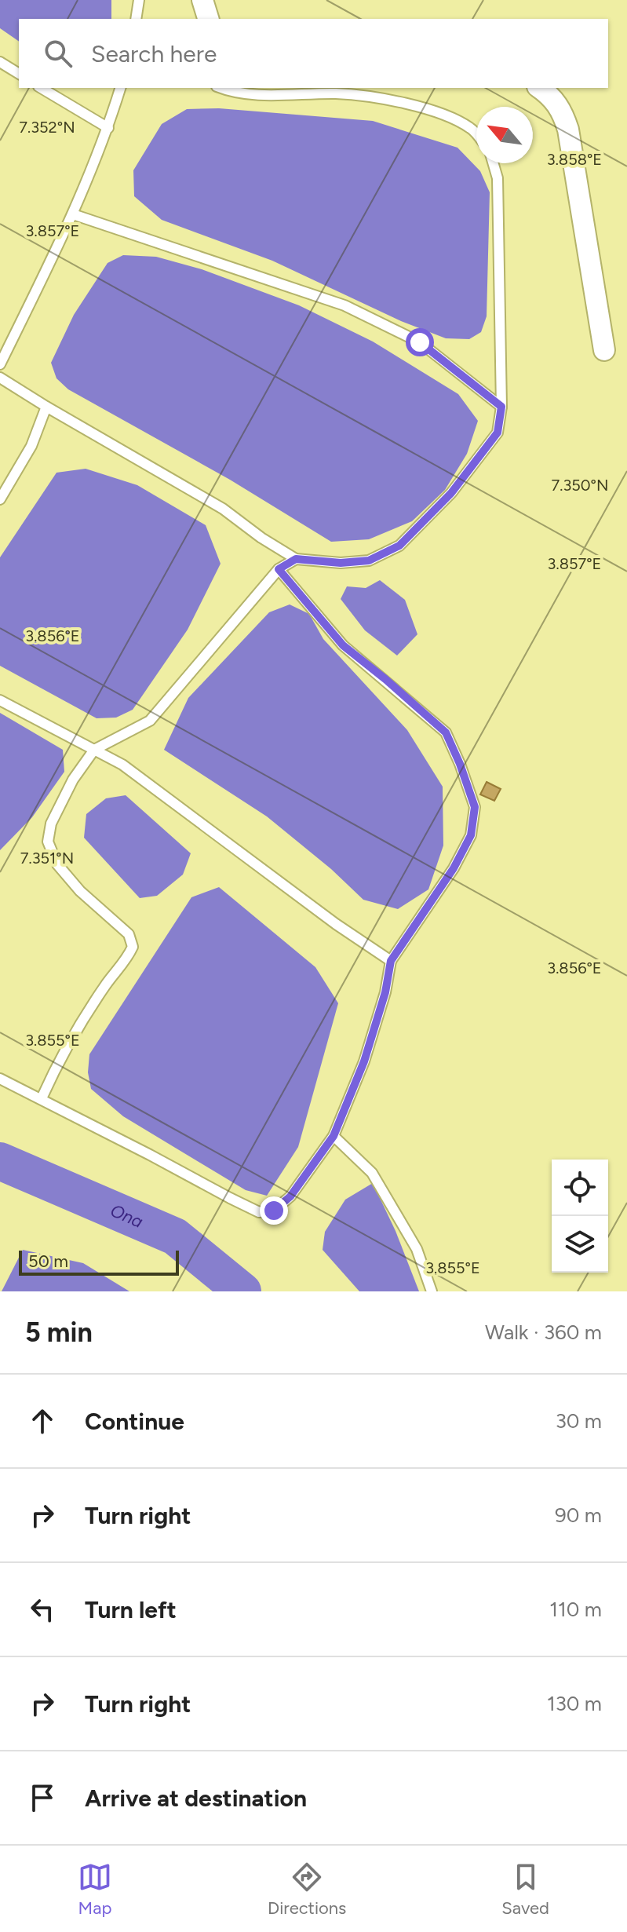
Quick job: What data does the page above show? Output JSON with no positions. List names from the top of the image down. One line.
{"water":["Ona"],"scale_bar":"50 m","north":"top left","page":{"search":"Search here","scale":"50 m","heading":["5 min","Walk · 360 m"],"list":[["Continue","30 m"],["Turn right","90 m"],["Turn left","110 m"],["Turn right","130 m"],"Arrive at destination"],"nav":["Map","Directions","Saved"]},"coordinates":["7.352°N","3.858°E","3.857°E","7.350°N","3.856°E","7.351°N","3.855°E"]}
